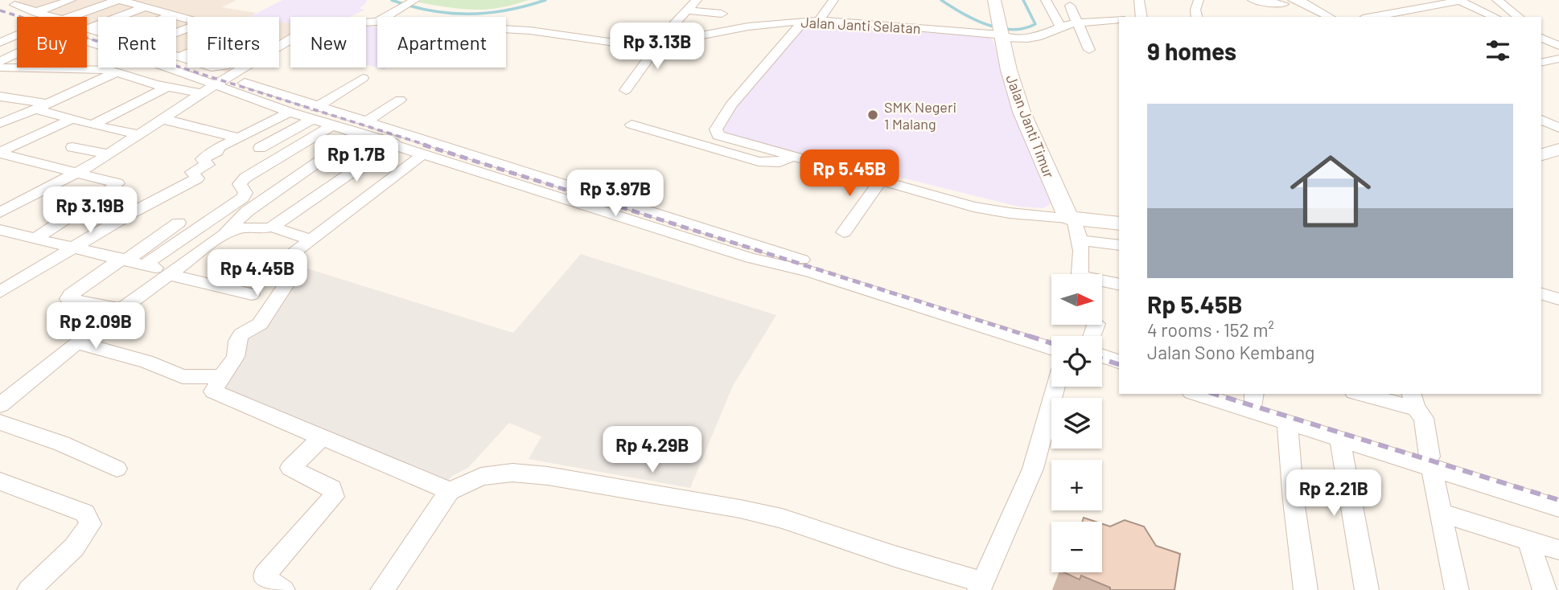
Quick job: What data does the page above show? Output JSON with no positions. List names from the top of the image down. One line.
{"streets":{"street":["Jalan Janti Selatan","Jalan Janti Timur"]},"crossings":[["Jalan Janti Selatan","Jalan Janti Timur"]],"places":["SMK Negeri 1 Malang"],"north":"right","page":{"chip":["Buy","Rent","Filters","New","Apartment"],"heading":"9 homes","price":["Rp 3.13B","Rp 1.7B","Rp 5.45B","Rp 3.97B","Rp 3.19B","Rp 4.45B","Rp 2.09B","Rp 4.29B","Rp 2.21B"],"list":[{"name":"Rp 5.45B","note":"4 rooms · 152 m² · Jalan Sono Kembang"}],"map_buttons":["+","−"]}}
